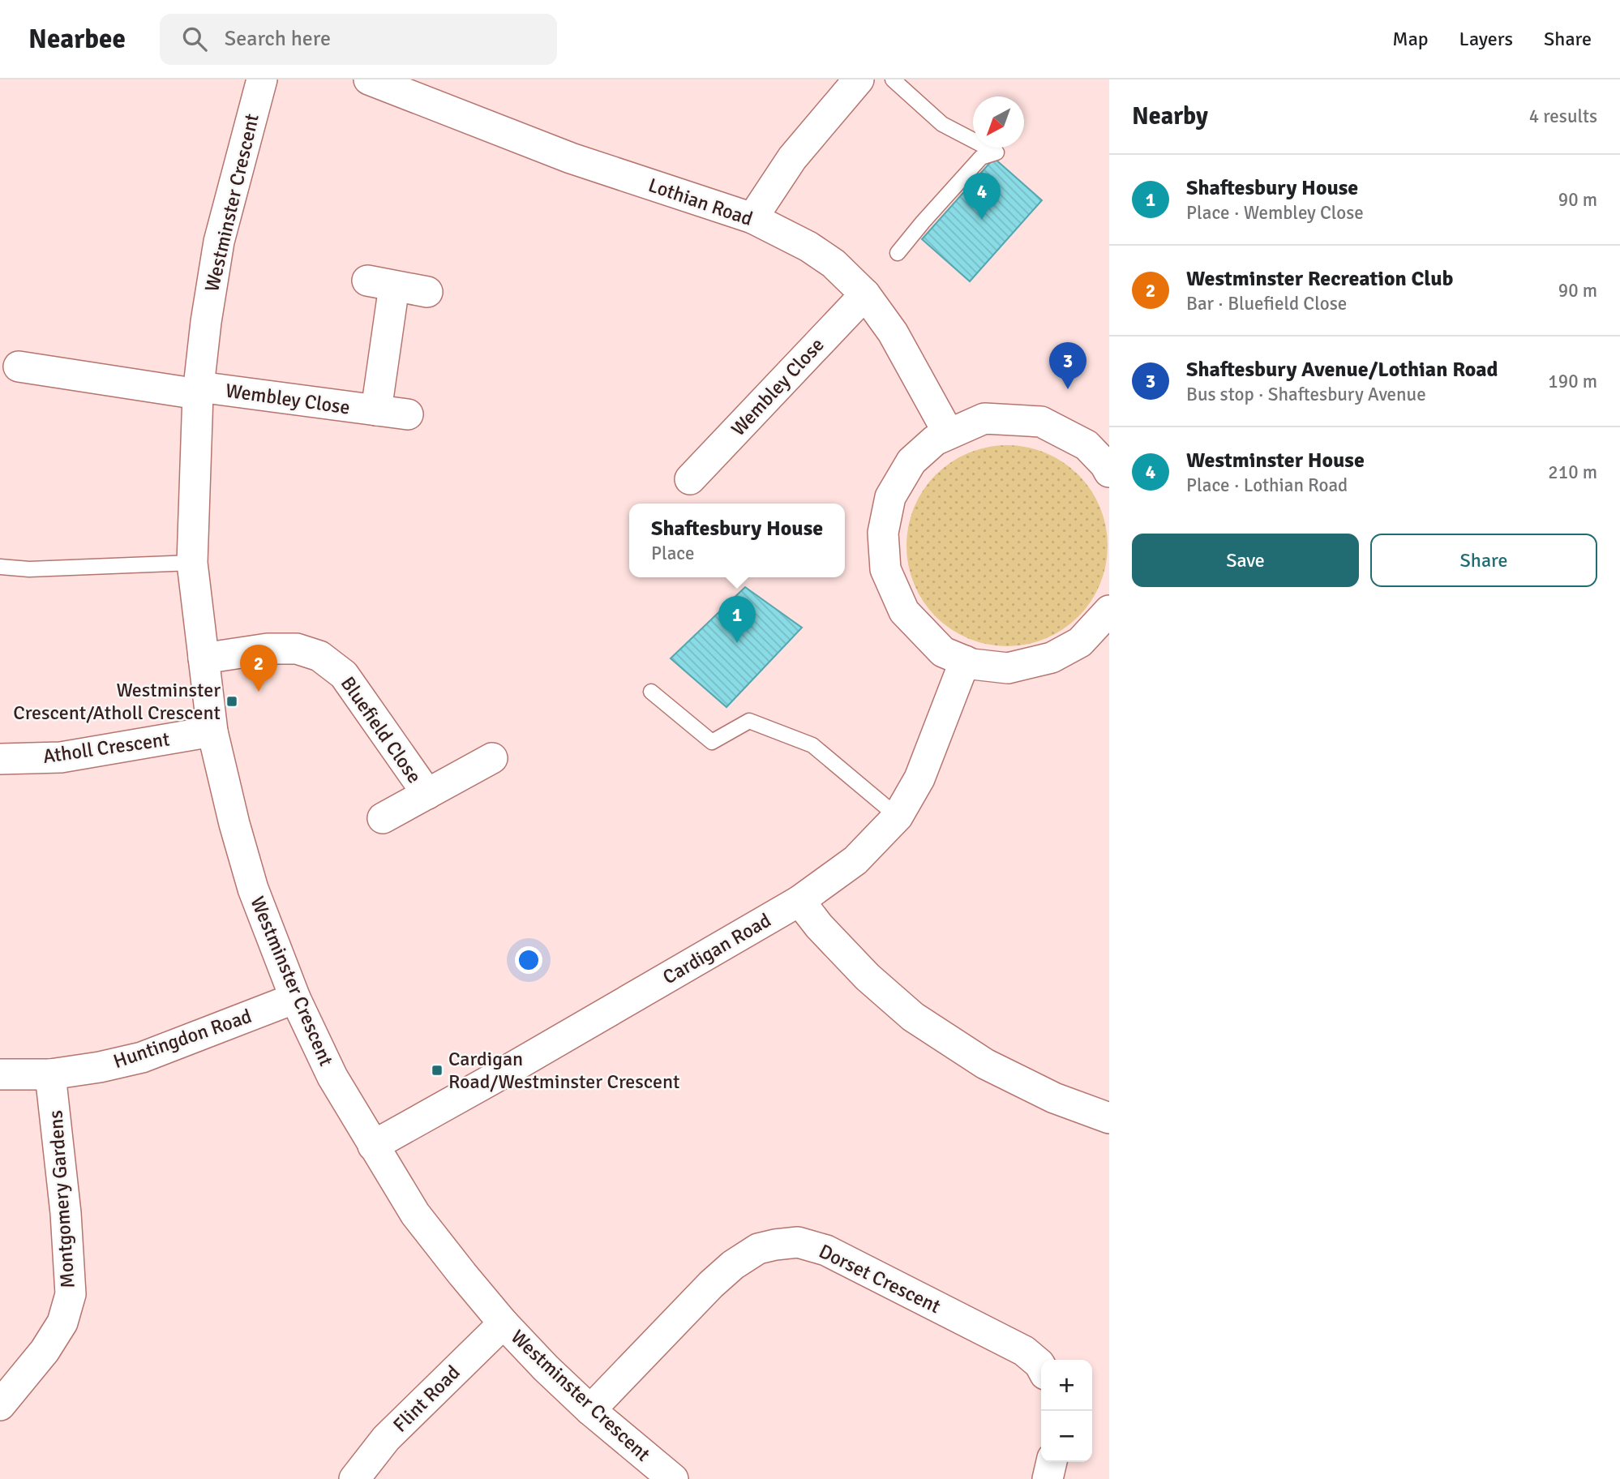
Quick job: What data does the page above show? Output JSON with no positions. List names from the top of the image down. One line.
{"streets":{"street":["Lothian Road","Westminster Crescent","Wembley Close","Bluefield Close","Atholl Crescent","Cardigan Road","Huntingdon Road","Montgomery Gardens","Dorset Crescent","Flint Road"]},"crossings":[["Lothian Road","Wembley Close"],["Westminster Crescent","Wembley Close"],["Westminster Crescent","Bluefield Close"],["Westminster Crescent","Atholl Crescent"],["Westminster Crescent","Cardigan Road"],["Westminster Crescent","Huntingdon Road"],["Westminster Crescent","Dorset Crescent"],["Westminster Crescent","Flint Road"],["Huntingdon Road","Montgomery Gardens"]],"places":{"transit":["Westminster Crescent/Atholl Crescent","Cardigan Road/Westminster Crescent"]},"north":"bottom left","page":{"header":"Nearbee","search":"Search here","nav":["Map","Layers","Share"],"heading":["Nearby","4 results"],"list":[{"mark":"1","name":"Shaftesbury House","note":"Place · Wembley Close","value":"90 m"},{"mark":"2","name":"Westminster Recreation Club","note":"Bar · Bluefield Close","value":"90 m"},{"mark":"3","name":"Shaftesbury Avenue/Lothian Road","note":"Bus stop · Shaftesbury Avenue","value":"190 m"},{"mark":"4","name":"Westminster House","note":"Place · Lothian Road","value":"210 m"}],"pins":["4","3","1","2"],"popup":["Shaftesbury House","Place"],"buttons":["Save","Share"],"map_buttons":["+","−"]}}
